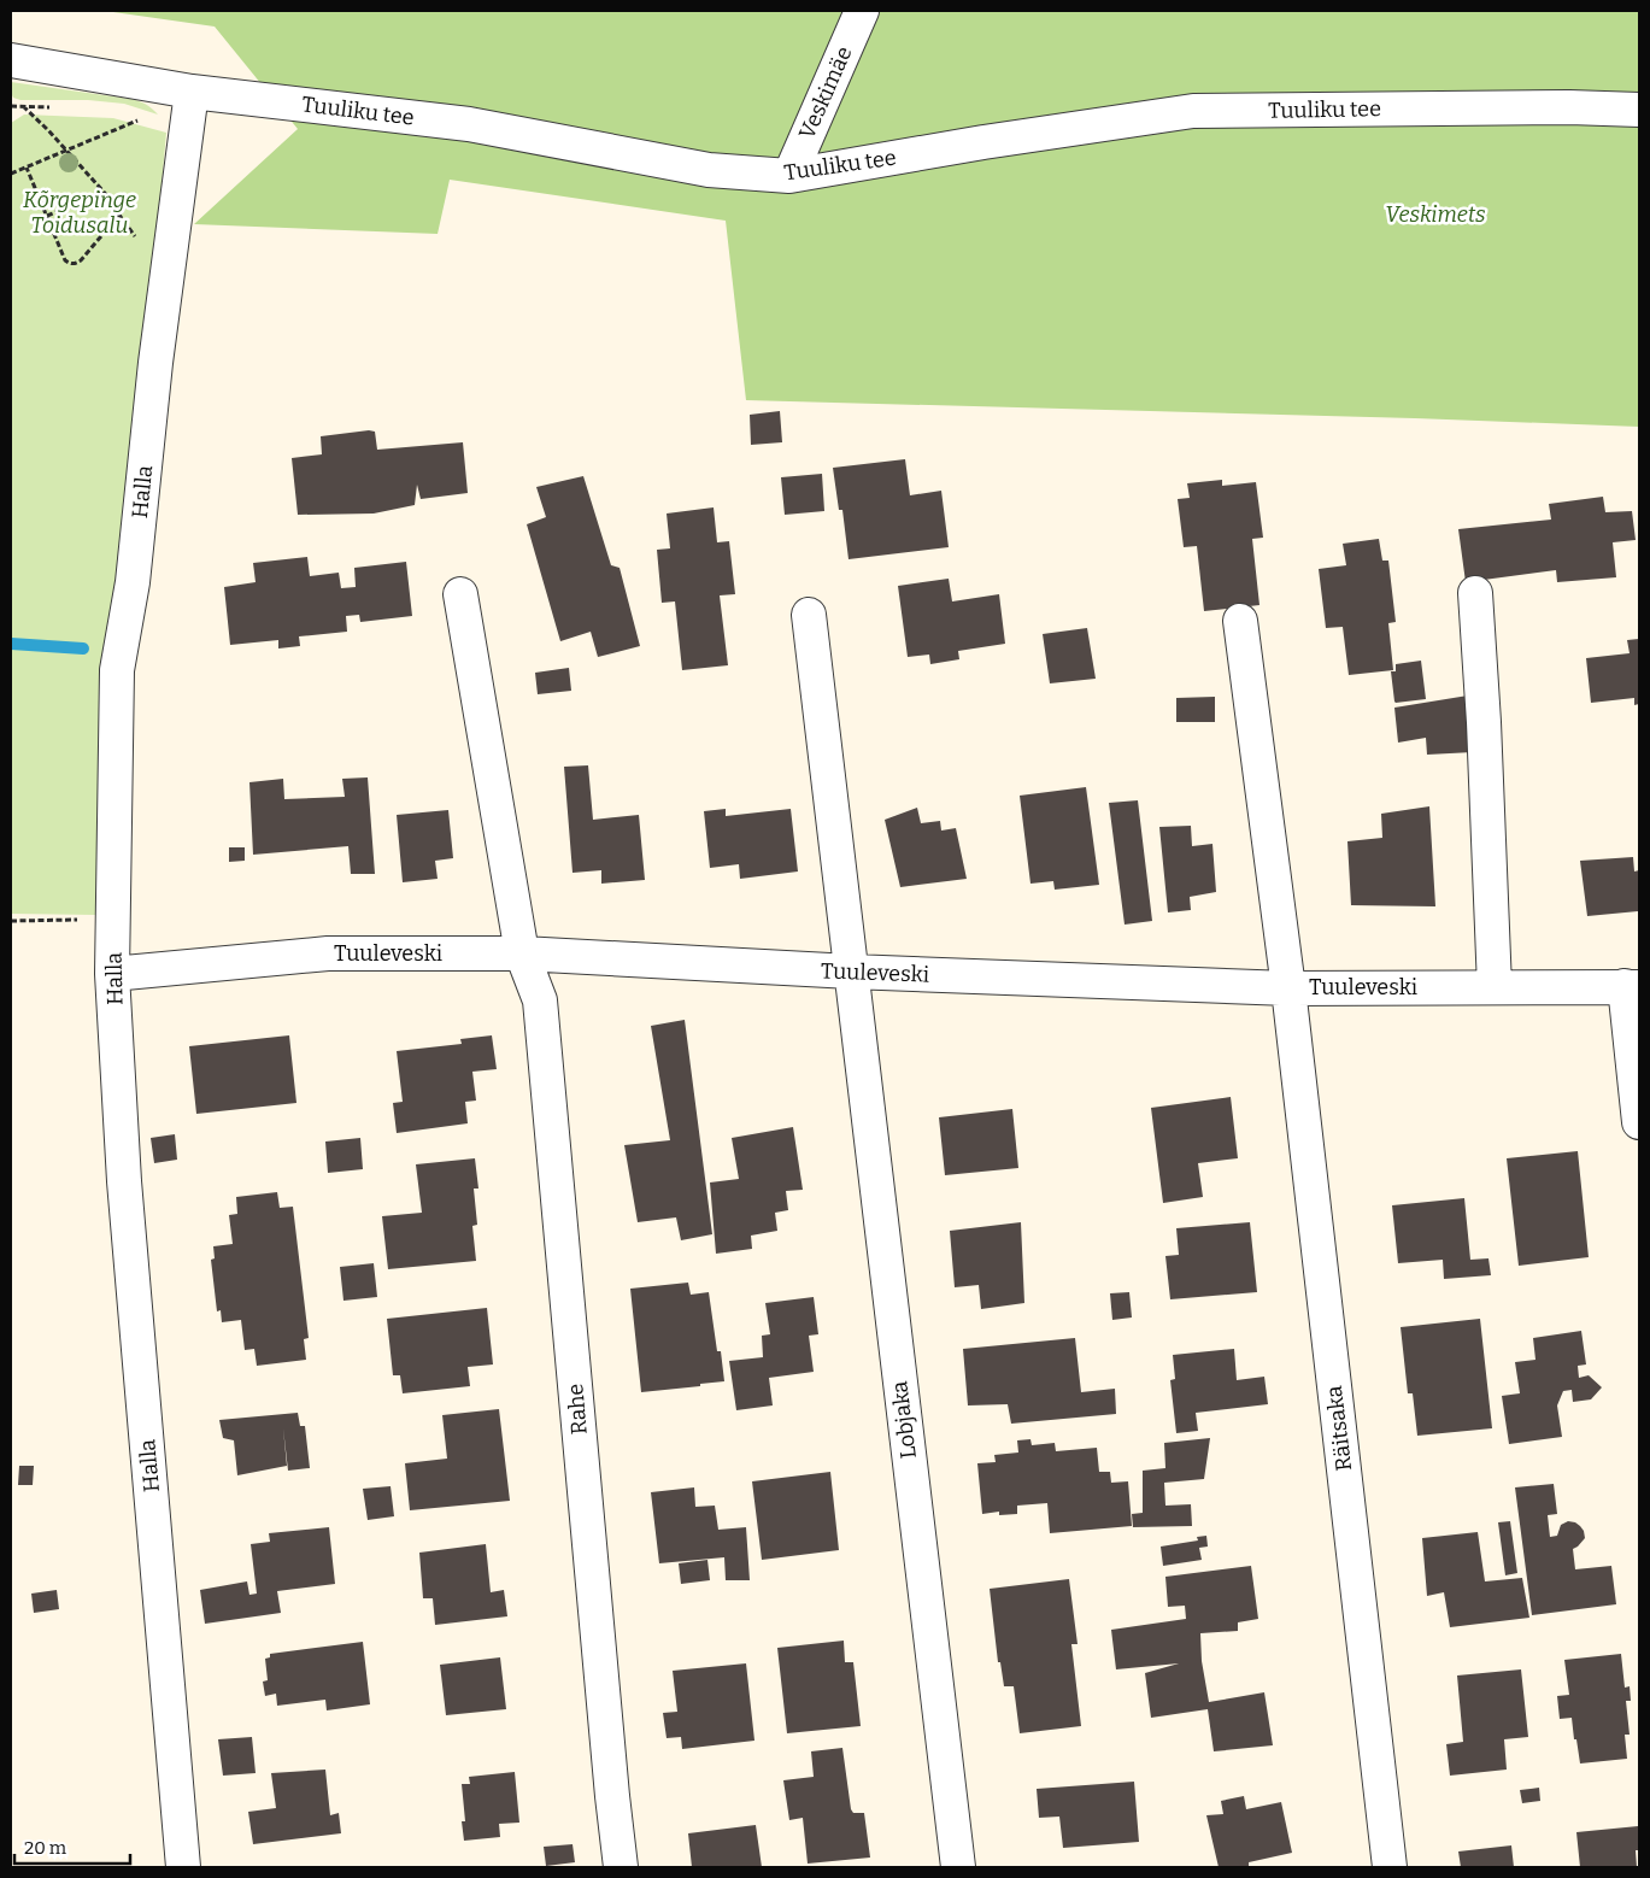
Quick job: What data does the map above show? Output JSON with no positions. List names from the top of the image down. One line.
{"streets":{"street":["Veskimäe","Tuuliku tee","Halla","Tuuleveski","Rahe","Lobjaka","Räitsaka"]},"crossings":[["Veskimäe","Tuuliku tee"],["Tuuliku tee","Halla"],["Halla","Tuuleveski"],["Tuuleveski","Rahe"],["Tuuleveski","Lobjaka"],["Tuuleveski","Räitsaka"]],"parks":["Kõrgepinge Toidusalu","Veskimets"],"scale_bar":"20 m"}
